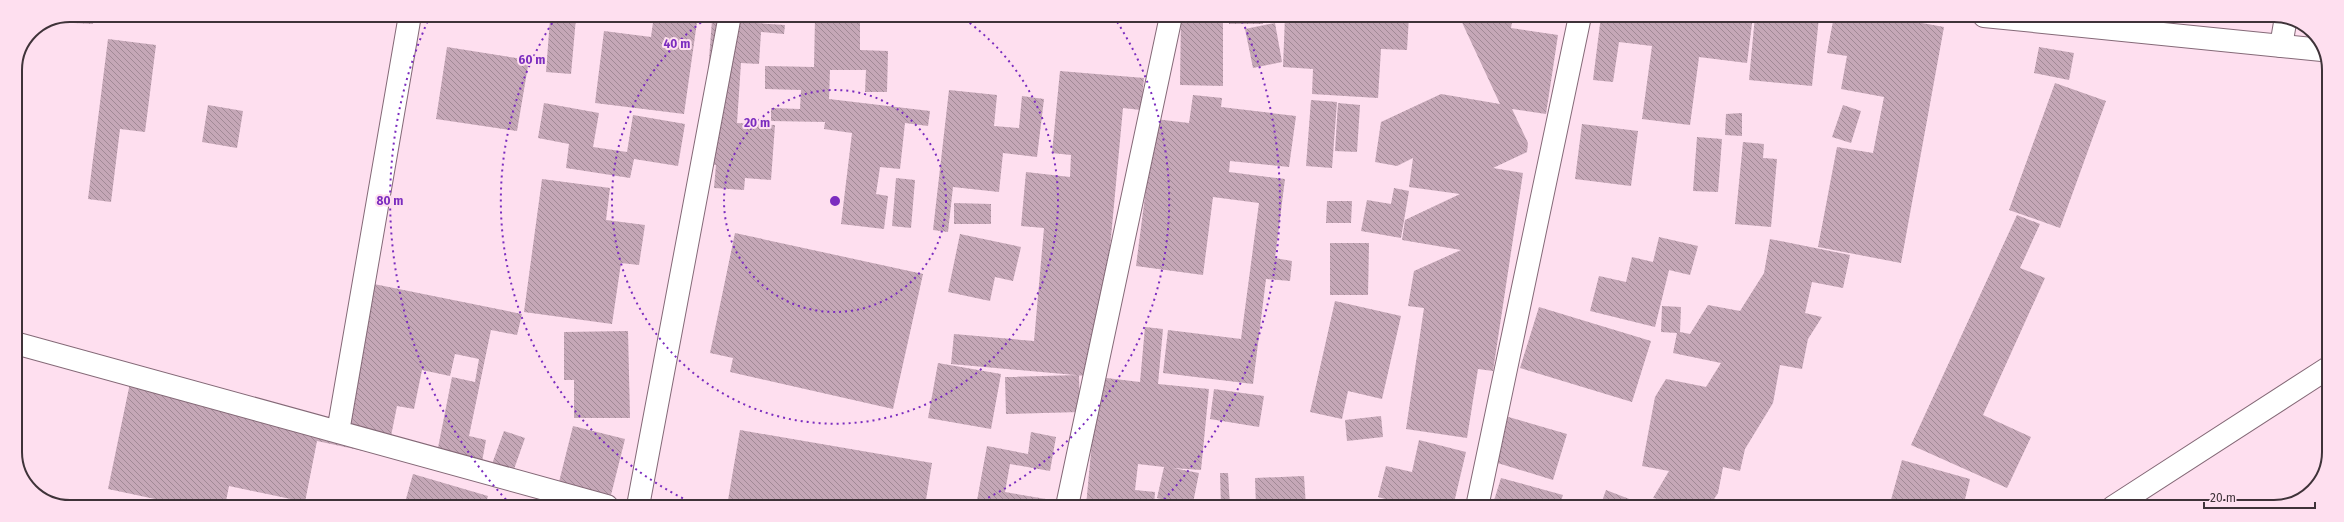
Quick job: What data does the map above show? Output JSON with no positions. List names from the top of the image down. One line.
{"scale_bar":"20 m","rings":["40 m","60 m","20 m","80 m"]}
